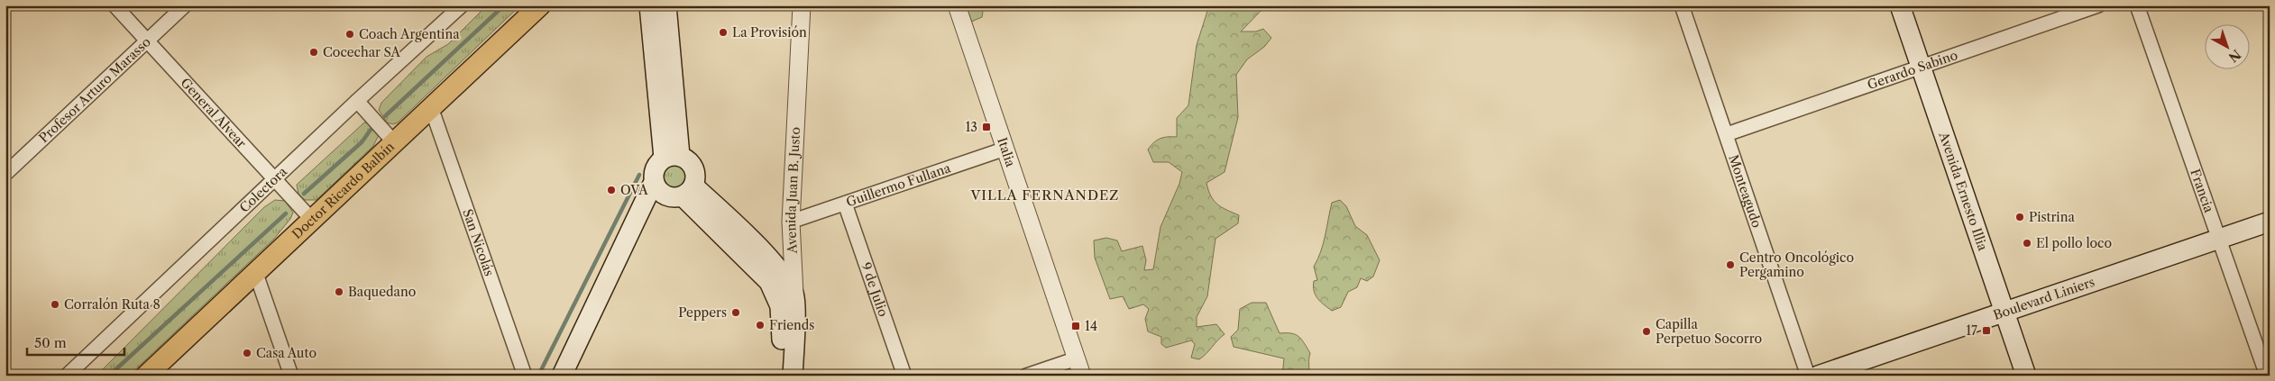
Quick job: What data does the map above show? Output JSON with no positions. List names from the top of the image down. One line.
{"streets":{"main road":["Doctor Ricardo Balbín","Avenida Juan B. Justo","Avenida Ernesto Illia","Boulevard Liniers"],"street":["Gerardo Sabino","Profesor Arturo Marasso","General Alvear","Italia","Guillermo Fullana","Colectora","Monteagudo","Francia","San Nicolás","9 de Julio"]},"crossings":[["Gerardo Sabino","Monteagudo"],["Gerardo Sabino","Avenida Ernesto Illia"],["Profesor Arturo Marasso","General Alvear"],["General Alvear","Colectora"],["General Alvear","Doctor Ricardo Balbín"],["Italia","Guillermo Fullana"],["Guillermo Fullana","Avenida Juan B. Justo"],["Guillermo Fullana","9 de Julio"],["Francia","Boulevard Liniers"],["Doctor Ricardo Balbín","San Nicolás"],["Avenida Ernesto Illia","Boulevard Liniers"]],"districts":["VILLA FERNANDEZ"],"places":{"other":["La Provisión","Coach Argentina","Cocechar SA","OVA","Pistrina","El pollo loco","Centro Oncológico Pergamino","Baquedano","Corralón Ruta 8","Peppers","Friends","Capilla Perpetuo Socorro","Casa Auto"],"transit":["13","14","17"]},"scale_bar":"50 m","north":"bottom right"}
